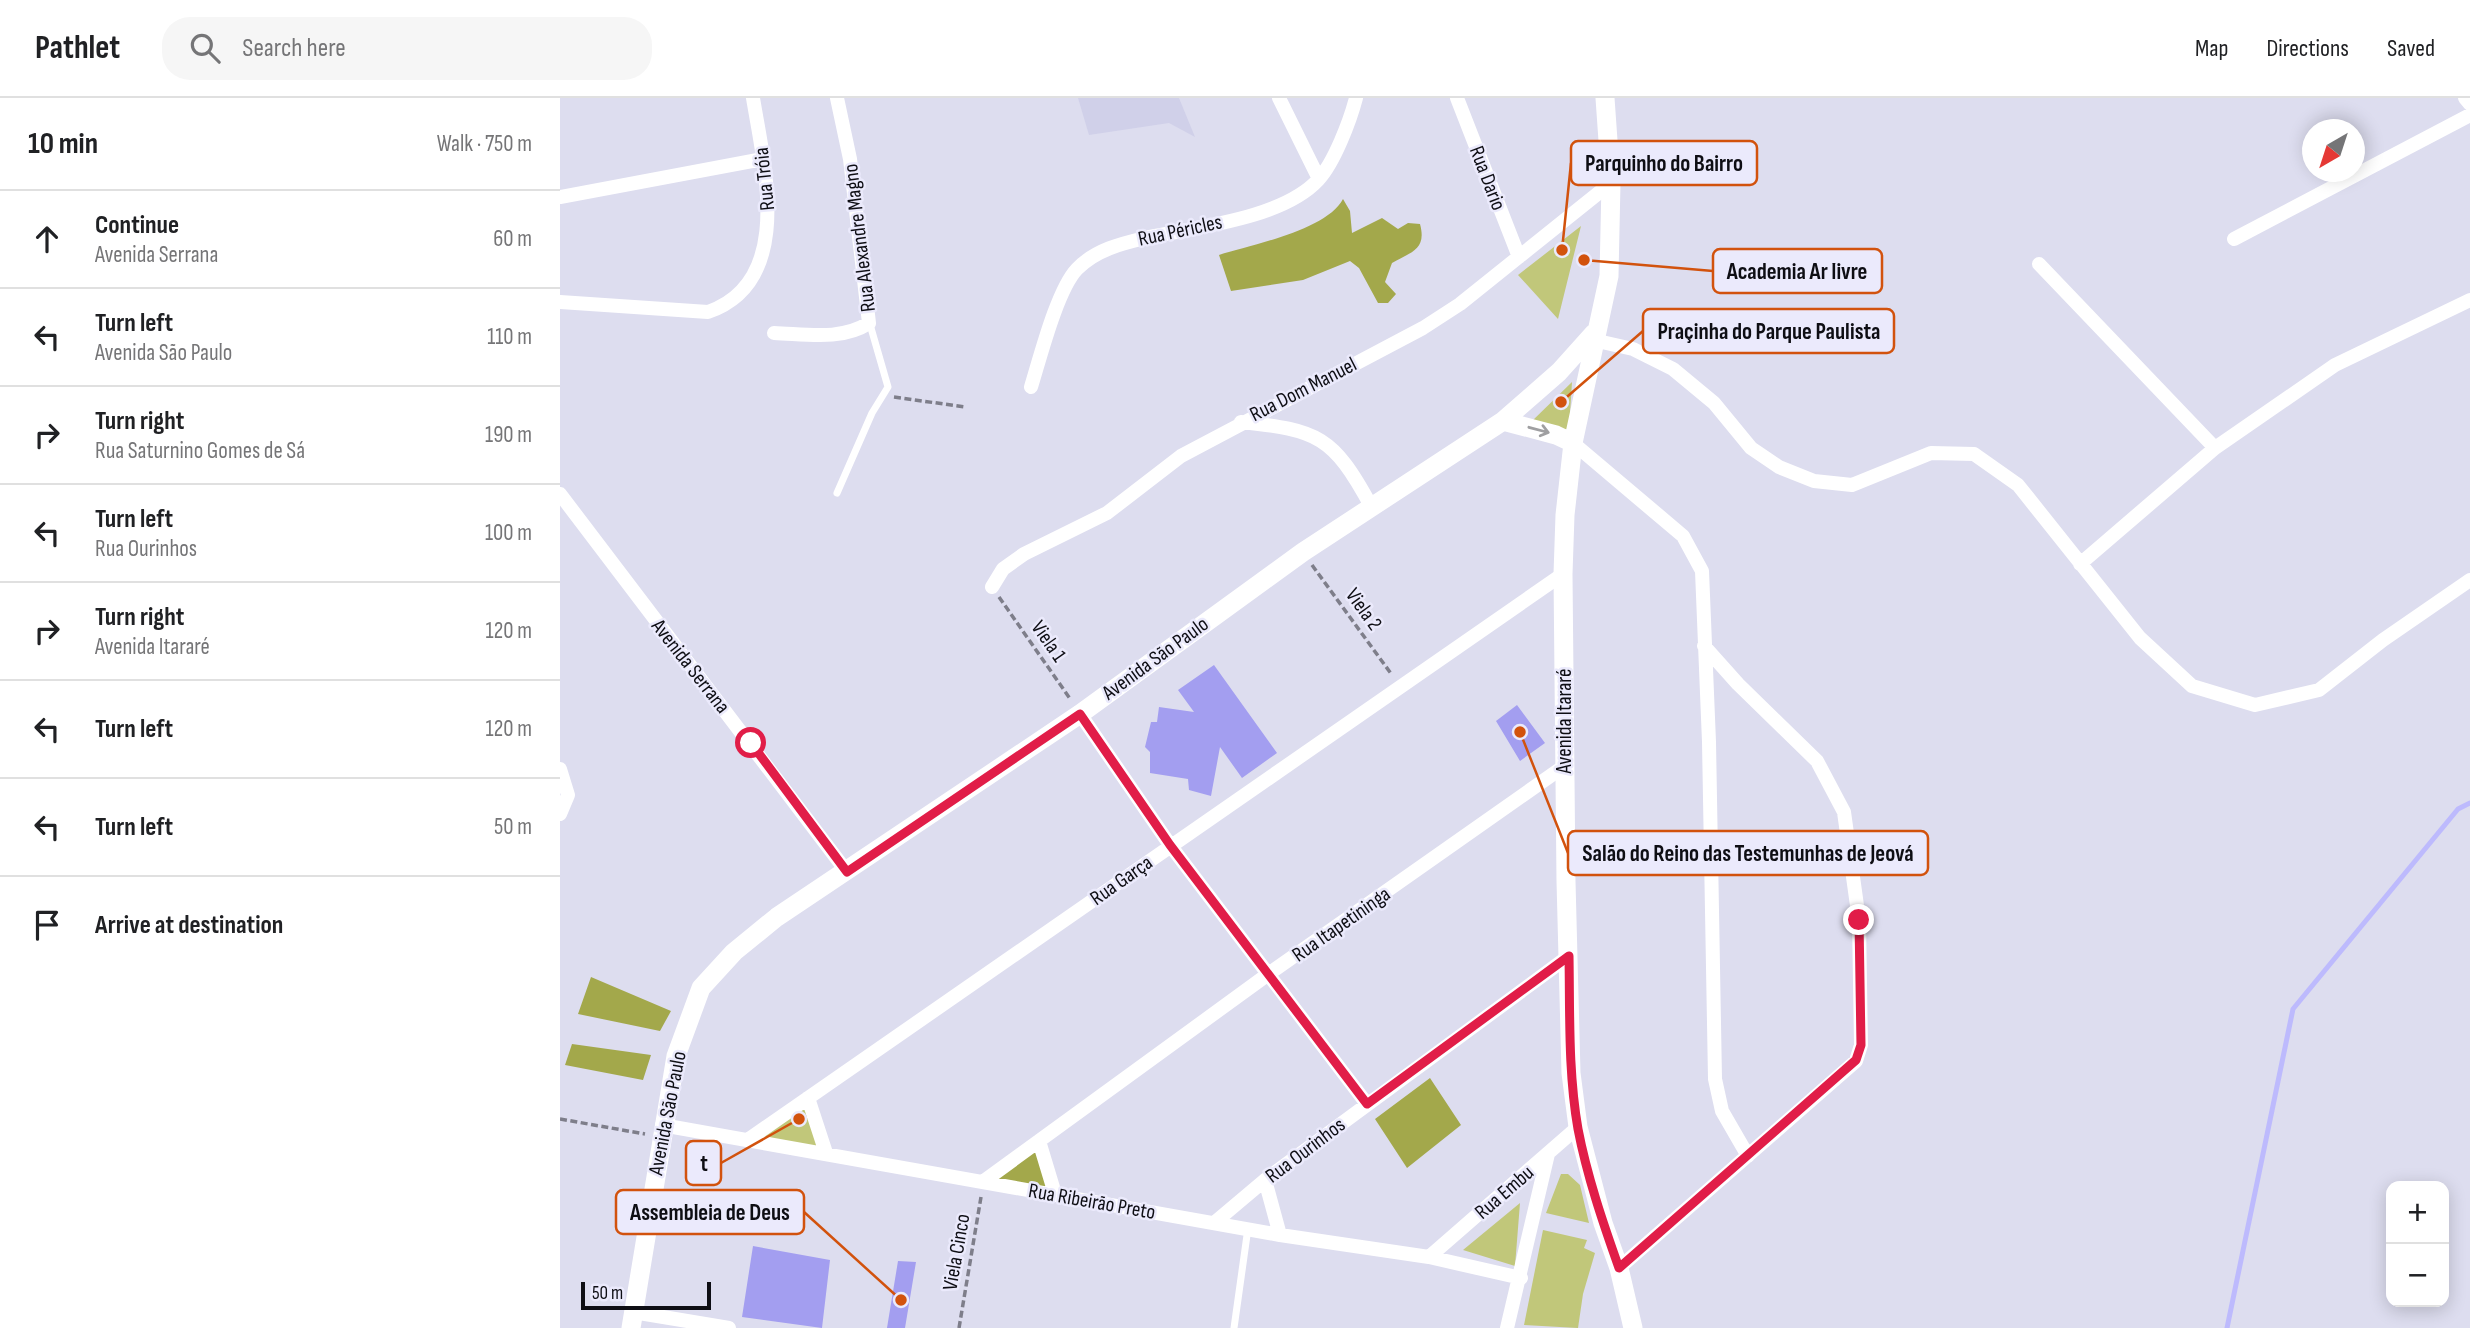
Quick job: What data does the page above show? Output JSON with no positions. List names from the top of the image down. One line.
{"streets":{"main road":["Avenida São Paulo","Avenida Itararé"],"street":["Rua Dario","Rua Tróia","Rua Péricles","Rua Alexandre Magno","Rua Dom Manuel","Avenida Serrana","Rua Garça","Rua Itapetininga","Rua Ourinhos","Rua Embu","Rua Ribeirão Preto"],"path":["Viela 2","Viela 1","Viela Cinco"]},"crossings":[["Rua Dario","Rua Dom Manuel"],["Rua Dom Manuel","Viela 1"],["Rua Dom Manuel","Avenida São Paulo"],["Viela 2","Avenida São Paulo"],["Viela 2","Rua Garça"],["Viela 1","Avenida São Paulo"],["Avenida São Paulo","Avenida Serrana"],["Avenida São Paulo","Avenida Itararé"],["Avenida São Paulo","Rua Ribeirão Preto"],["Avenida Itararé","Rua Garça"],["Avenida Itararé","Rua Itapetininga"],["Avenida Itararé","Rua Ourinhos"],["Avenida Itararé","Rua Embu"],["Rua Garça","Rua Ribeirão Preto"],["Rua Itapetininga","Rua Ribeirão Preto"],["Rua Itapetininga","Viela Cinco"],["Rua Ourinhos","Rua Ribeirão Preto"],["Rua Embu","Rua Ribeirão Preto"],["Rua Ribeirão Preto","Viela Cinco"]],"places":["Parquinho do Bairro","Academia Ar livre","Praçinha do Parque Paulista","Salão do Reino das Testemunhas de Jeová","t","Assembleia de Deus"],"scale_bar":"50 m","north":"bottom left","page":{"header":"Pathlet","search":"Search here","nav":["Map","Directions","Saved"],"heading":["10 min","Walk · 750 m"],"list":[["Continue","Avenida Serrana","60 m"],["Turn left","Avenida São Paulo","110 m"],["Turn right","Rua Saturnino Gomes de Sá","190 m"],["Turn left","Rua Ourinhos","100 m"],["Turn right","Avenida Itararé","120 m"],["Turn left","120 m"],["Turn left","50 m"],"Arrive at destination"],"map_buttons":["+","−"],"scale":"50 m"}}
